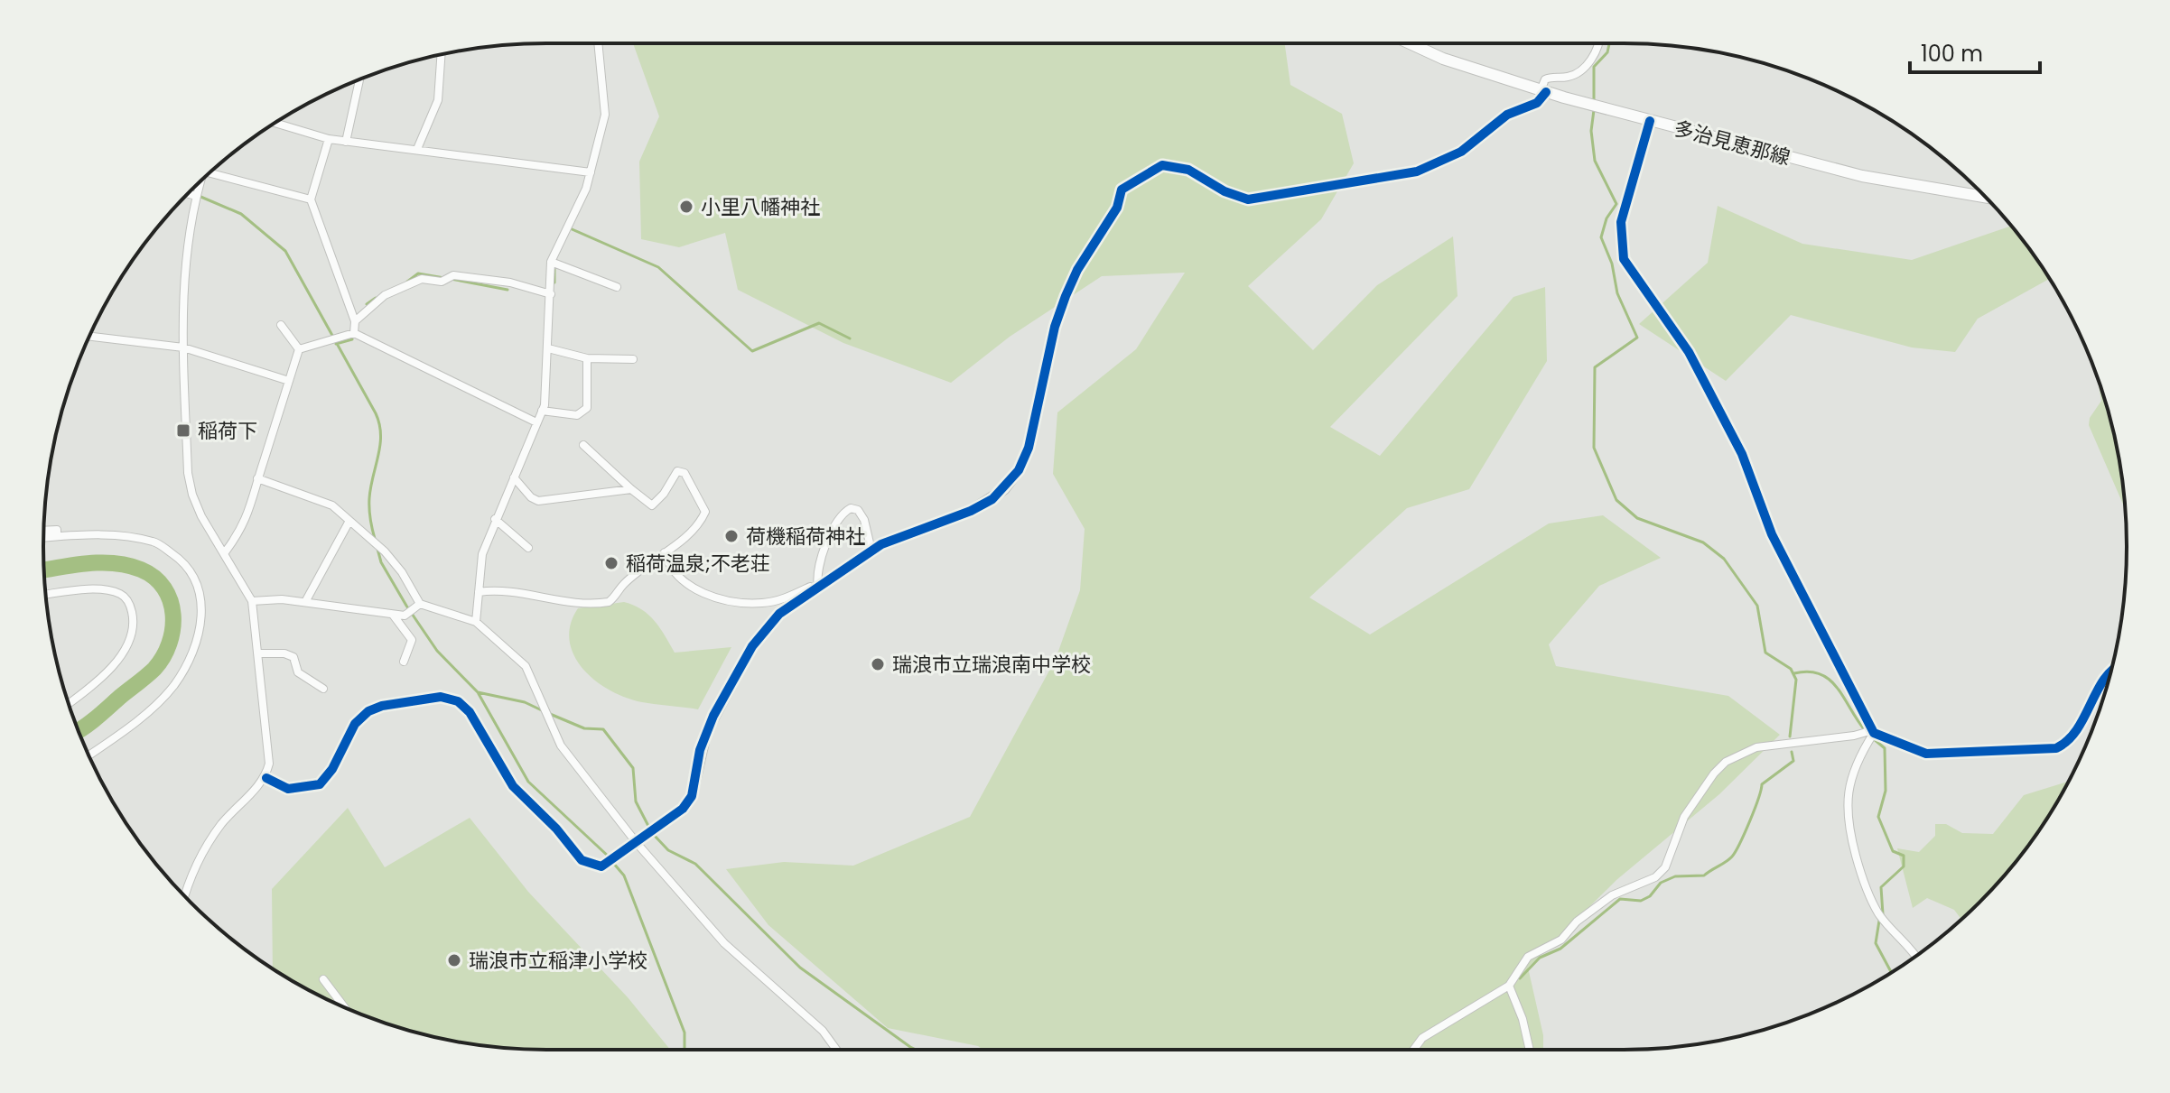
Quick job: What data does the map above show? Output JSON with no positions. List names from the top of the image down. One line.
{"streets":{"main road":["多治見恵那線"]},"places":{"other":["小里八幡神社","荷機稲荷神社","稲荷温泉;不老荘","瑞浪市立瑞浪南中学校","瑞浪市立稲津小学校"],"transit":["稲荷下"]},"scale_bar":"100 m"}
